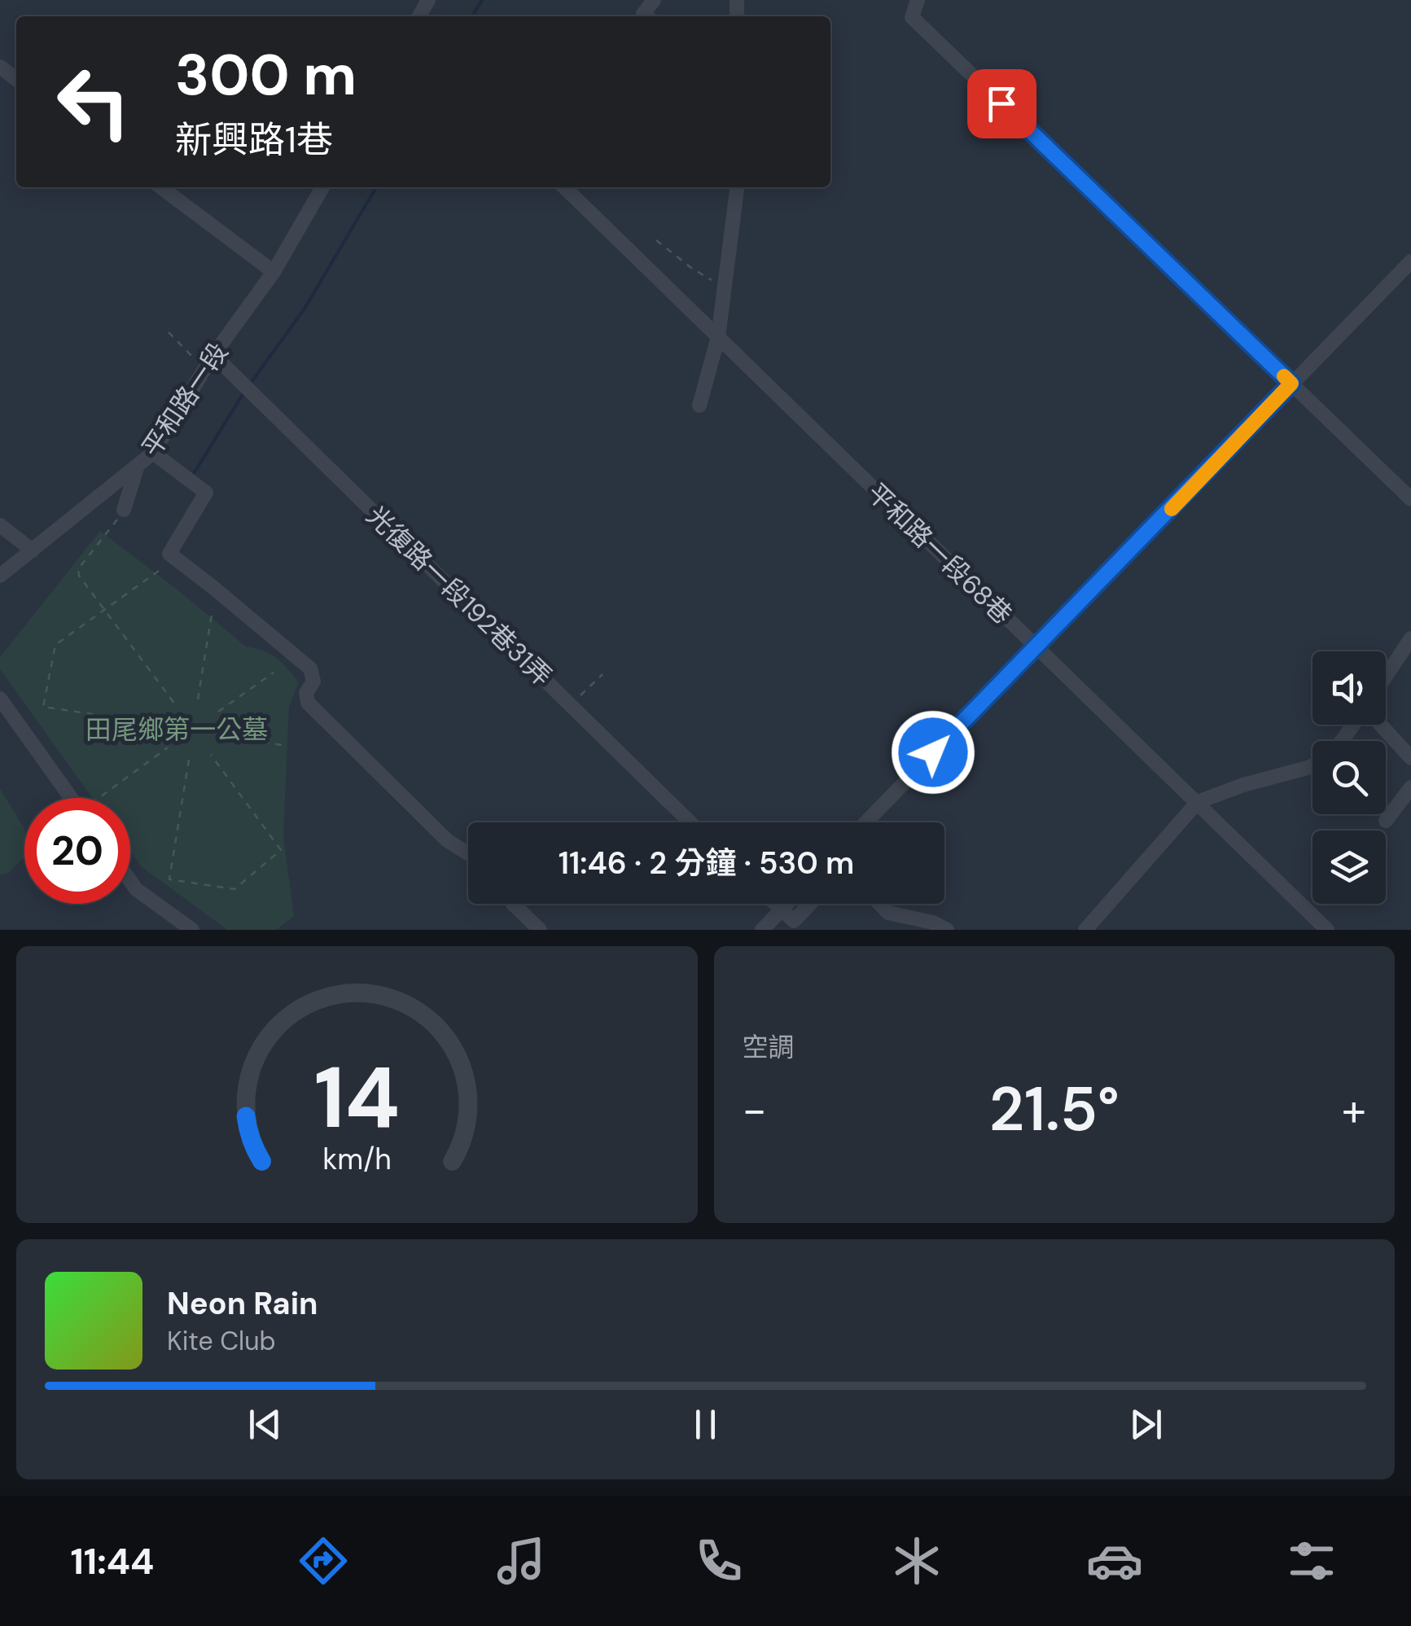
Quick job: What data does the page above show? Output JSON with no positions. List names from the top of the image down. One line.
{"streets":{"street":["平和路一段","平和路一段68巷","光復路一段192巷31弄"]},"crossings":[["平和路一段","光復路一段192巷31弄"]],"parks":["田尾鄉第一公墓"],"page":{"turn":["300 m","新興路1巷"],"limit":"20","trip":"11:46 · 2 分鐘 · 530 m","tile":"空調","heat":["−","21.5°","+"],"song":["Neon Rain","Kite Club"],"tabs":"11:44","gauge":["14","km/h"]}}
